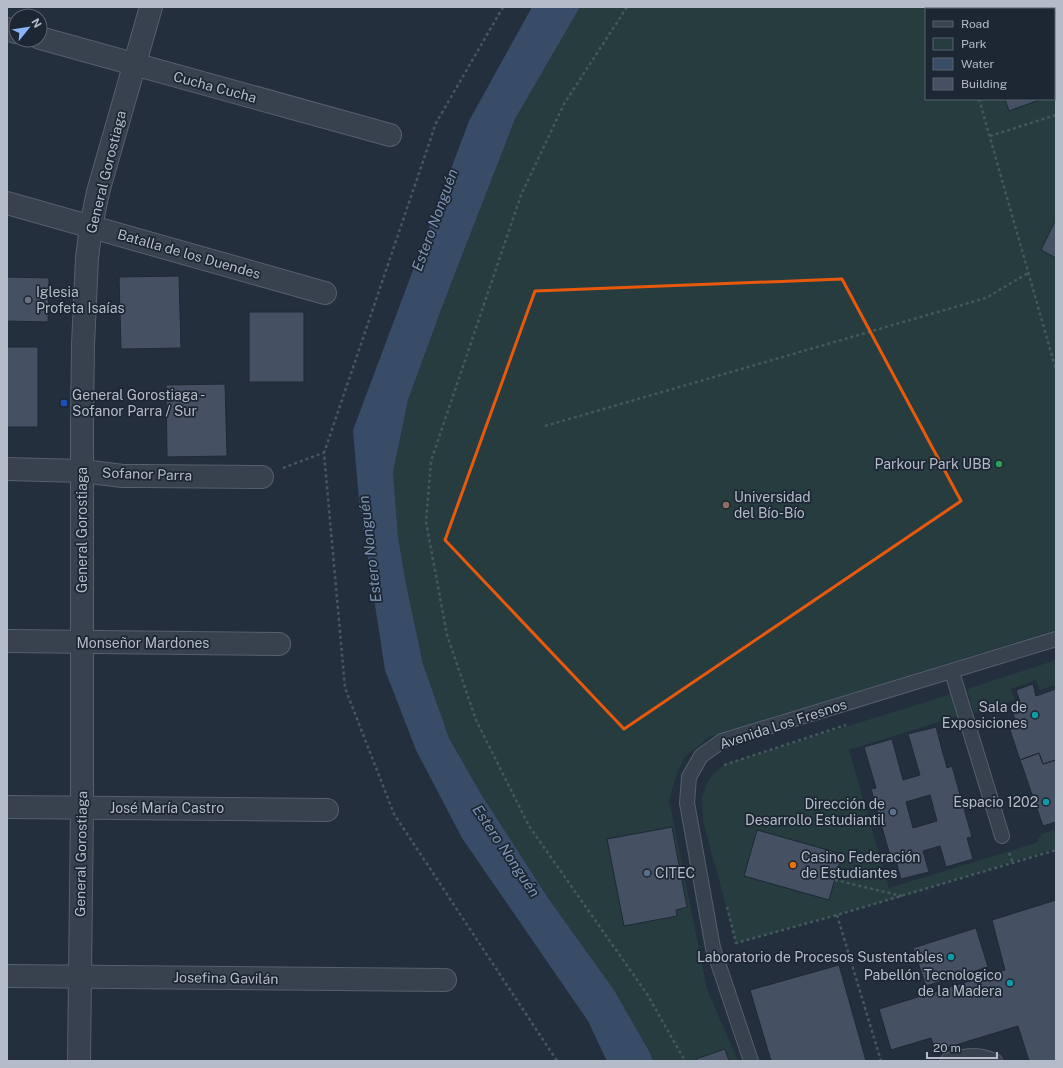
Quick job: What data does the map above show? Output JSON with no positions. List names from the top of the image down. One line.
{"streets":{"street":["Cucha Cucha","General Gorostiaga","Batalla de los Duendes","Sofanor Parra","Monseñor Mardones","José María Castro","Josefina Gavilán"],"lane":["Avenida Los Fresnos"]},"crossings":[["Cucha Cucha","General Gorostiaga"],["General Gorostiaga","Batalla de los Duendes"],["General Gorostiaga","Sofanor Parra"],["General Gorostiaga","Monseñor Mardones"],["General Gorostiaga","José María Castro"],["General Gorostiaga","Josefina Gavilán"]],"water":["Estero Nonguén"],"places":{"other":["Iglesia Profeta Isaías","Parkour Park UBB","Universidad del Bío-Bío","Sala de Exposiciones","Espacio 1202","Dirección de Desarrollo Estudiantil","Casino Federación de Estudiantes","CITEC","Laboratorio de Procesos Sustentables","Pabellón Tecnologico de la Madera"],"transit":["General Gorostiaga - Sofanor Parra / Sur"]},"legend":["Road","Park","Water","Building"],"scale_bar":"20 m","north":"top right"}
